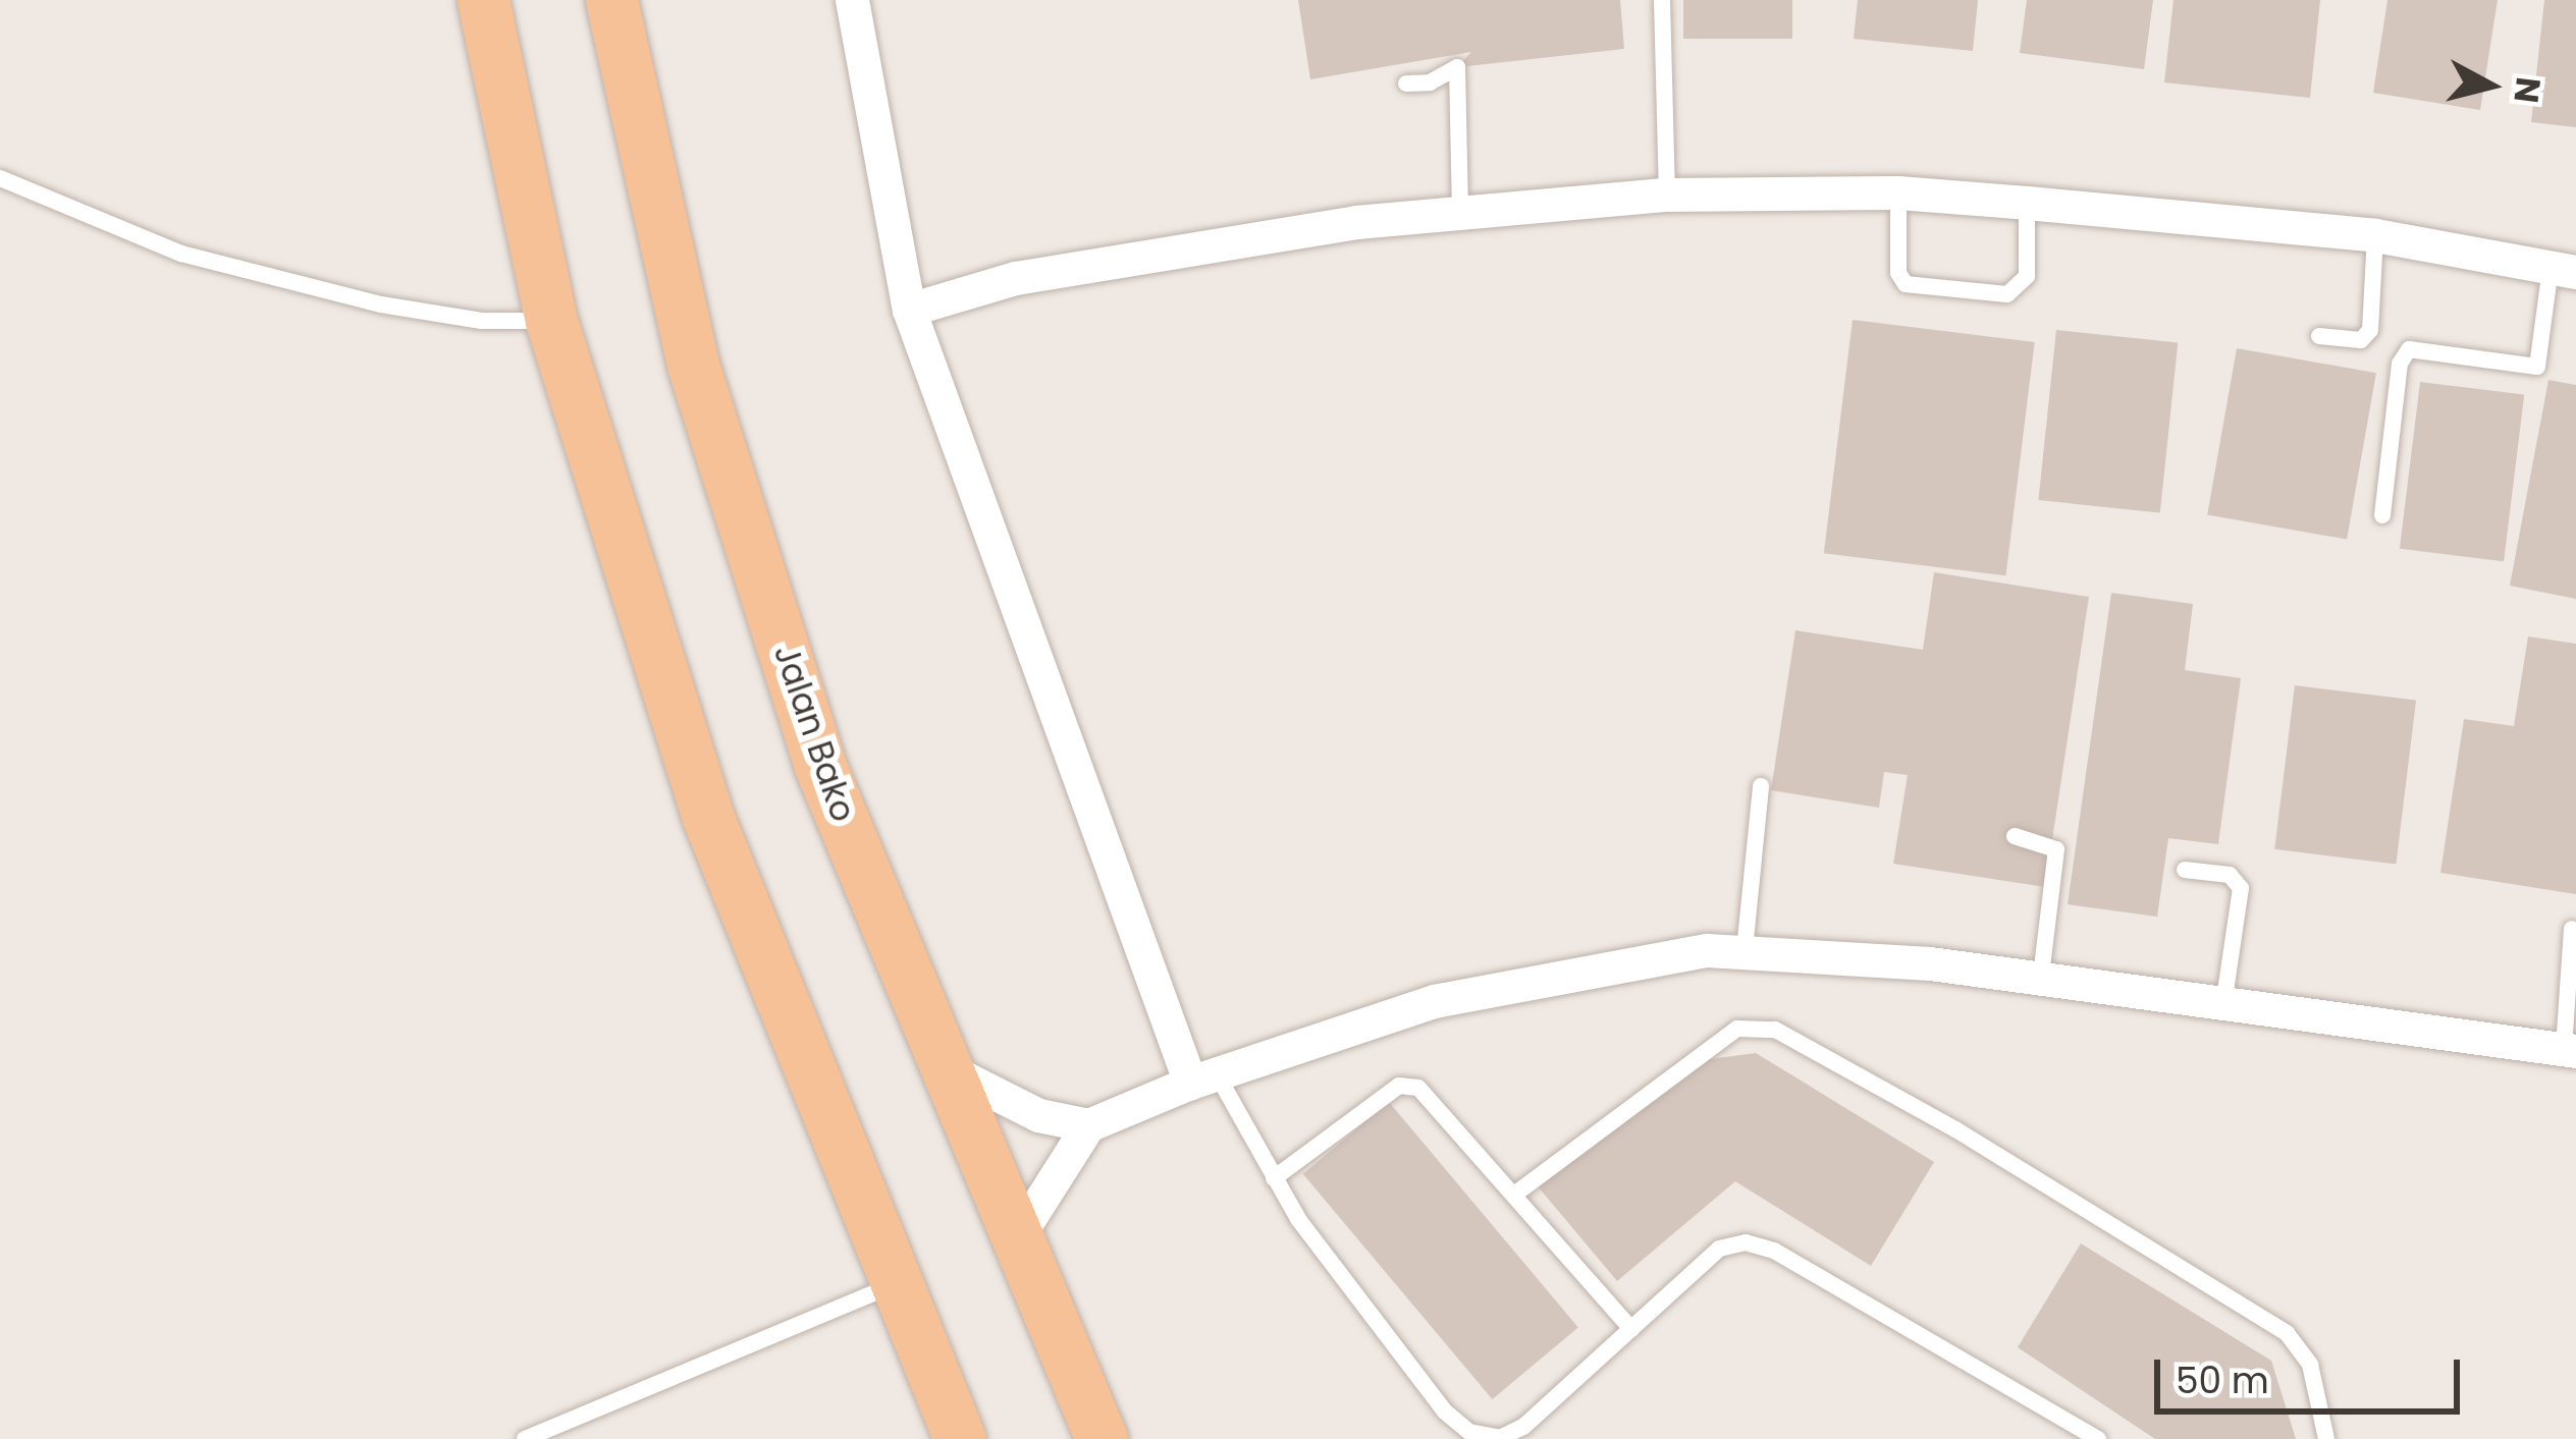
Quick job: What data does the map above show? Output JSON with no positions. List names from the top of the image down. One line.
{"streets":{"main road":["Jalan Bako"]},"scale_bar":"50 m","north":"right"}
